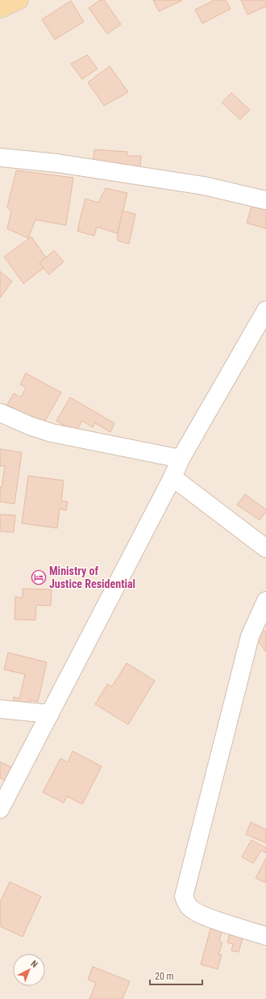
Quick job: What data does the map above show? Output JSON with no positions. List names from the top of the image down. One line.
{"places":{"hotel":["Ministry of Justice Residential"]},"scale_bar":"20 m","north":"top right"}
